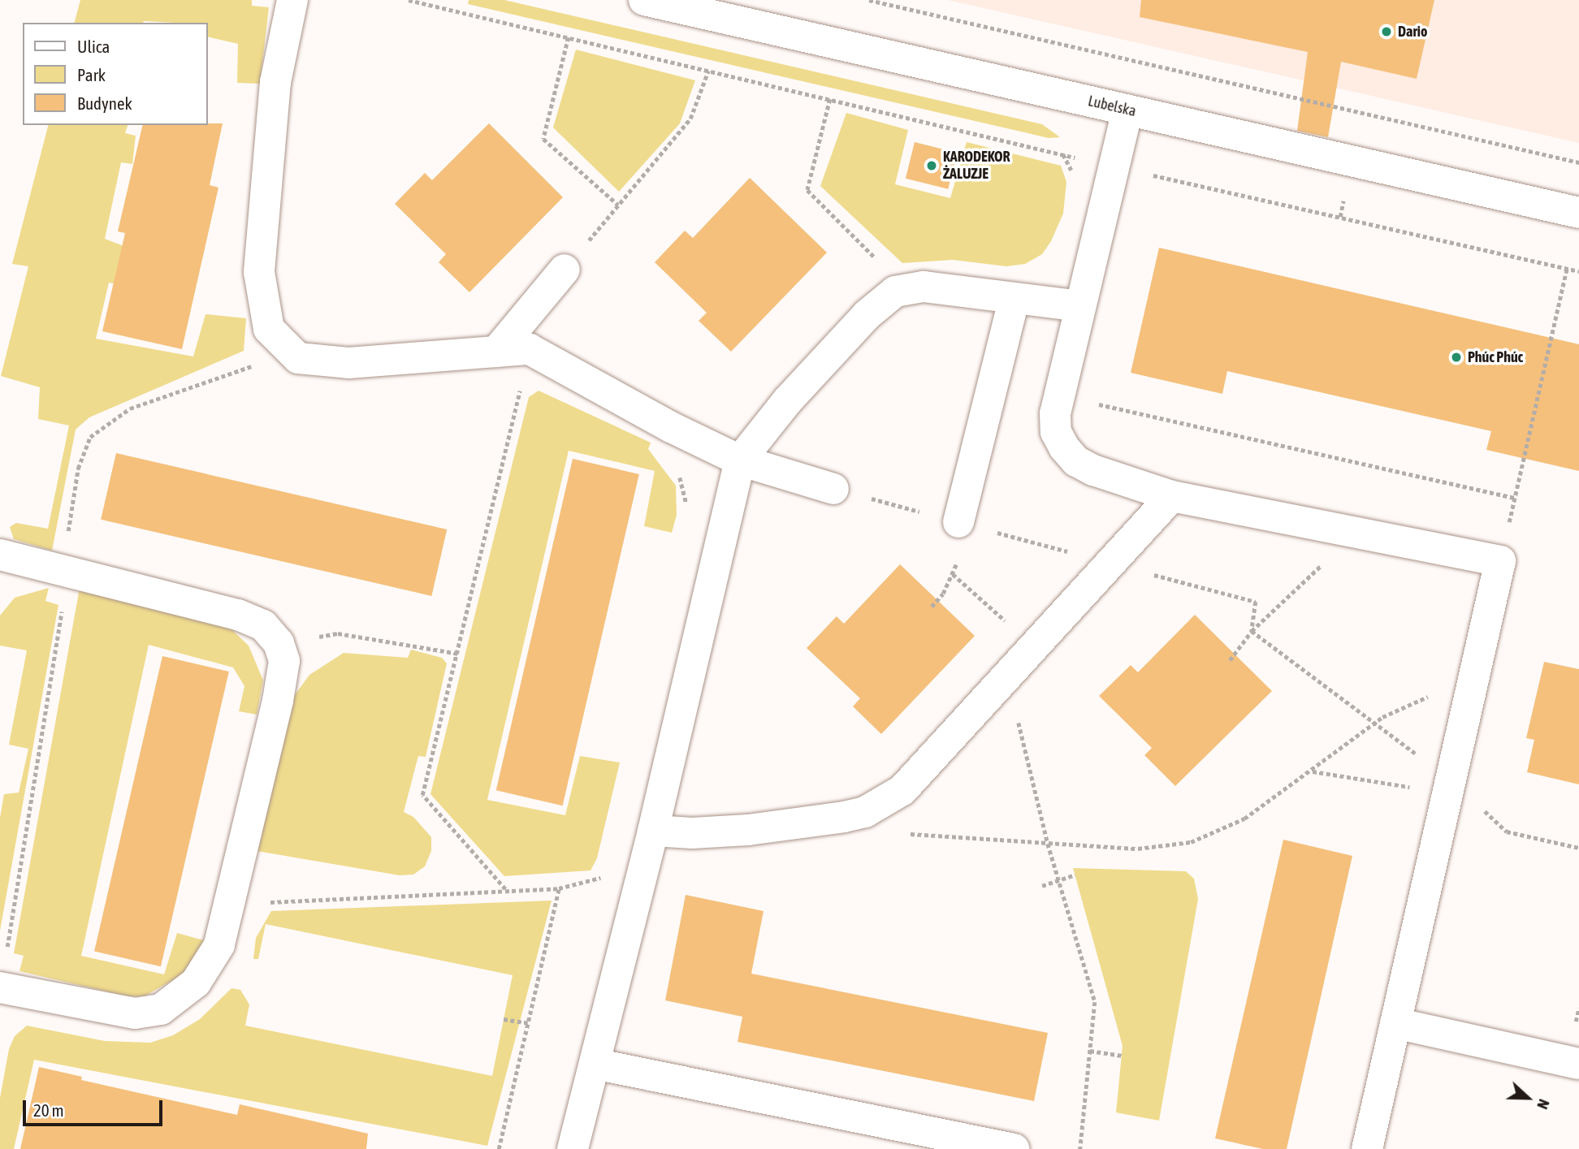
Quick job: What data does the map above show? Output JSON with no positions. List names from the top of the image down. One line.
{"streets":{"main road":["Lubelska"]},"places":["Dario","KARODEKOR ŻALUZJE","Phúc Phúc"],"legend":["Ulica","Park","Budynek"],"scale_bar":"20 m","north":"right"}
